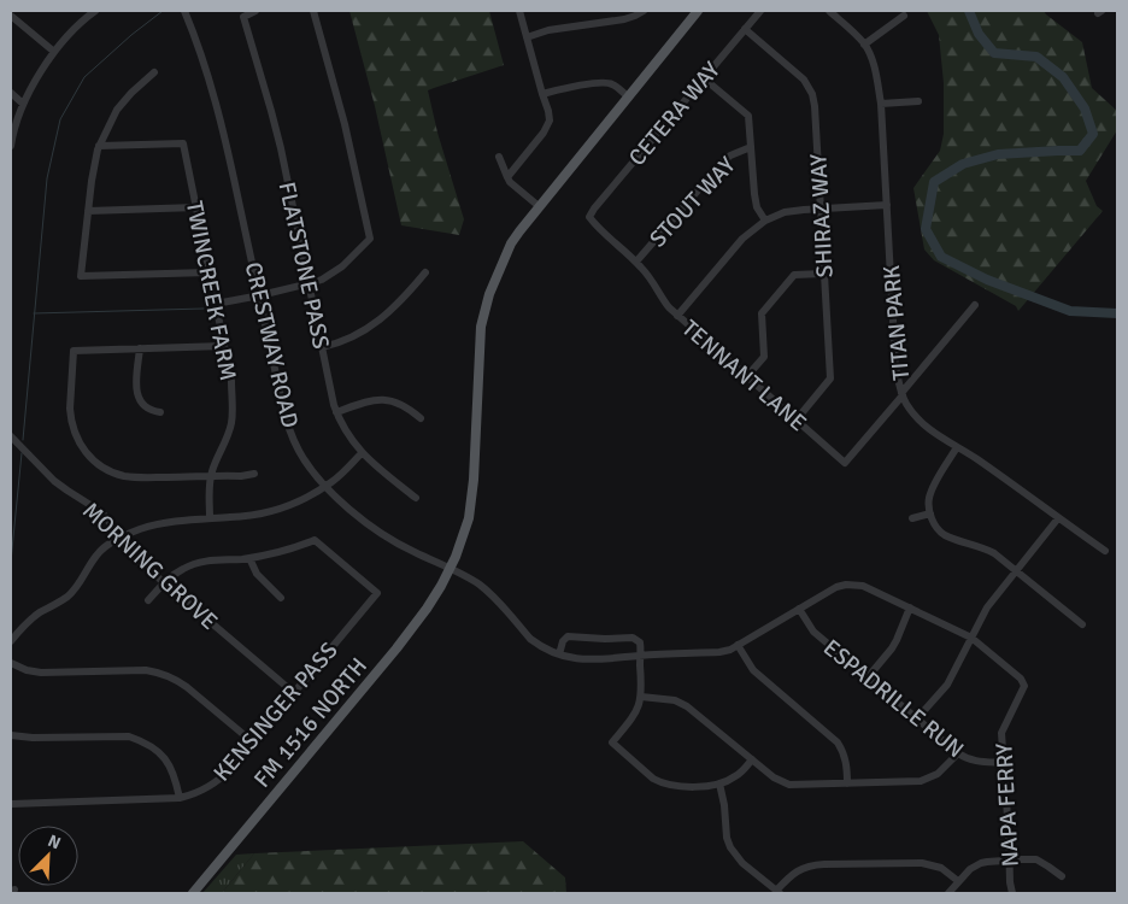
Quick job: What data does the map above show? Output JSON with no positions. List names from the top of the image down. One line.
{"streets":{"main road":["FM 1516 NORTH"],"street":["CETERA WAY","STOUT WAY","SHIRAZ WAY","FLATSTONE PASS","TWINCREEK FARM","TITAN PARK","CRESTWAY ROAD","TENNANT LANE","MORNING GROVE","ESPADRILLE RUN","KENSINGER PASS","NAPA FERRY"]},"crossings":[["CETERA WAY","SHIRAZ WAY"],["CETERA WAY","TENNANT LANE"],["STOUT WAY","TENNANT LANE"],["SHIRAZ WAY","TENNANT LANE"],["TITAN PARK","TENNANT LANE"],["CRESTWAY ROAD","ESPADRILLE RUN"],["CRESTWAY ROAD","FM 1516 NORTH"],["CRESTWAY ROAD","NAPA FERRY"],["MORNING GROVE","KENSINGER PASS"],["ESPADRILLE RUN","NAPA FERRY"]],"north":"top right"}
